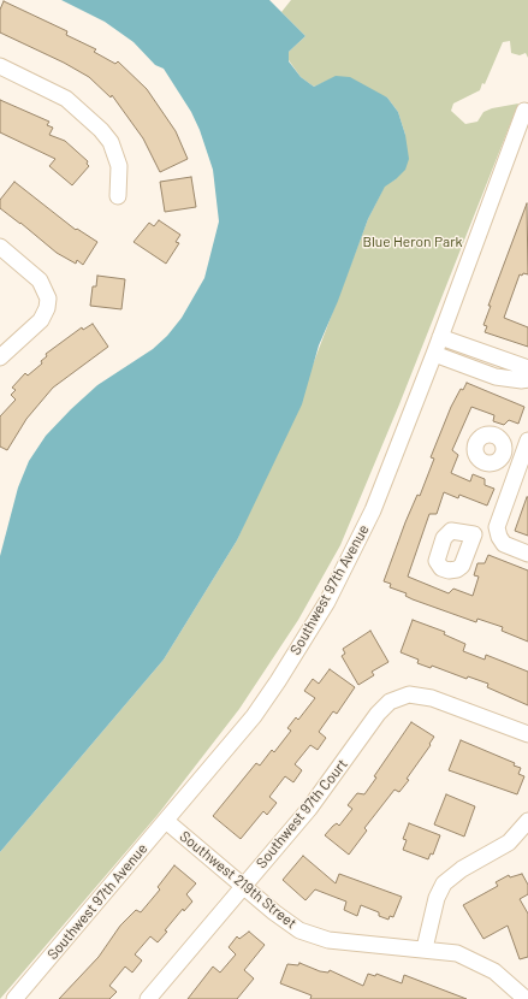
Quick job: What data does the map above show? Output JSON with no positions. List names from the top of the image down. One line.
{"streets":{"street":["Southwest 97th Avenue","Southwest 97th Court","Southwest 219th Street"]},"crossings":[["Southwest 97th Avenue","Southwest 219th Street"],["Southwest 97th Court","Southwest 219th Street"]],"parks":["Blue Heron Park"]}
